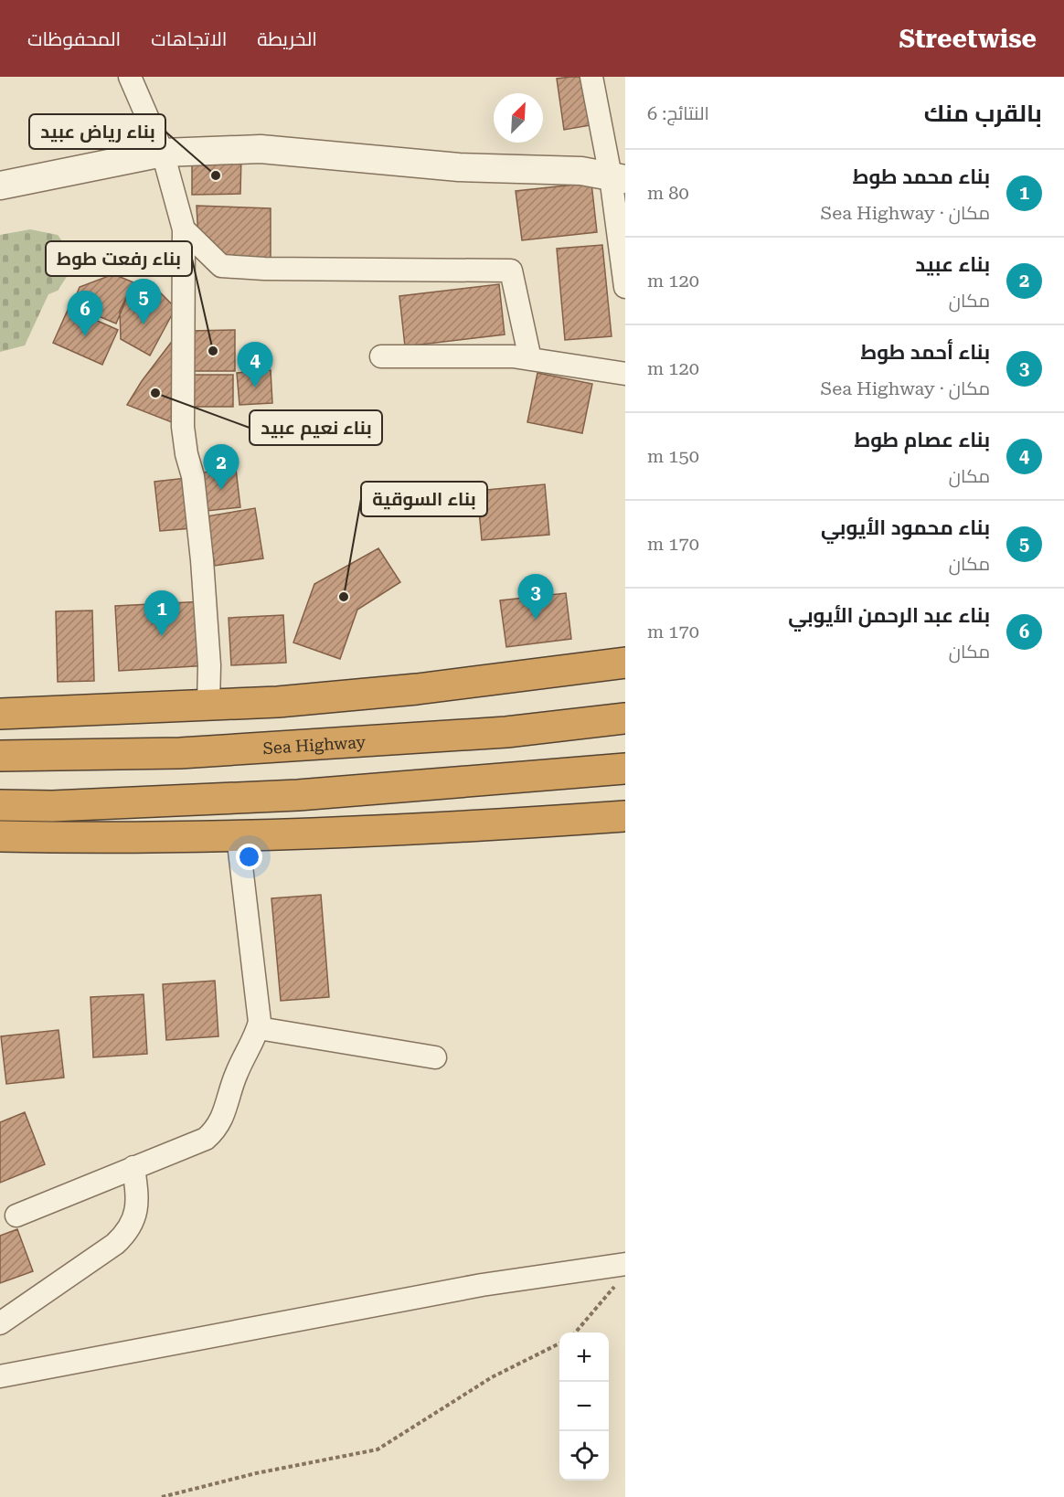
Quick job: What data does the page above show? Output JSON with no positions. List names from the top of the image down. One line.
{"streets":{"highway":["Sea Highway"]},"places":["بناء رياض عبيد","بناء رفعت طوط","بناء نعيم عبيد","بناء السوقية"],"north":"top right","page":{"header":"Streetwise","nav":["الخريطة","الاتجاهات","المحفوظات"],"heading":["بالقرب منك","النتائج: 6"],"list":[{"mark":"1","name":"بناء محمد طوط","note":"مكان · Sea Highway","value":"80 m"},{"mark":"2","name":"بناء عبيد","note":"مكان","value":"120 m"},{"mark":"3","name":"بناء أحمد طوط","note":"مكان · Sea Highway","value":"120 m"},{"mark":"4","name":"بناء عصام طوط","note":"مكان","value":"150 m"},{"mark":"5","name":"بناء محمود الأيوبي","note":"مكان","value":"170 m"},{"mark":"6","name":"بناء عبد الرحمن الأيوبي","note":"مكان","value":"170 m"}],"pins":["5","6","4","2","3","1"],"map_buttons":["+","−"]}}
